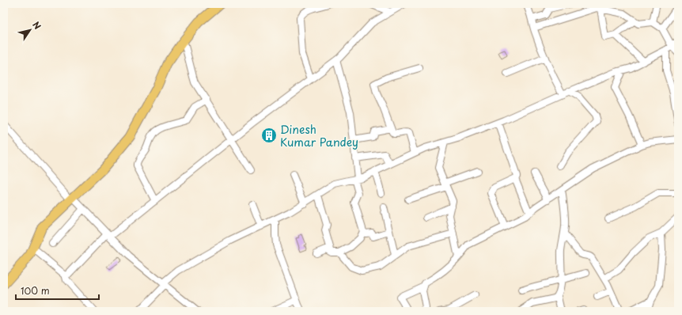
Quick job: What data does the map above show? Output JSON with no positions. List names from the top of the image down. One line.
{"places":{"building":["Dinesh Kumar Pandey"]},"scale_bar":"100 m","north":"top right"}
